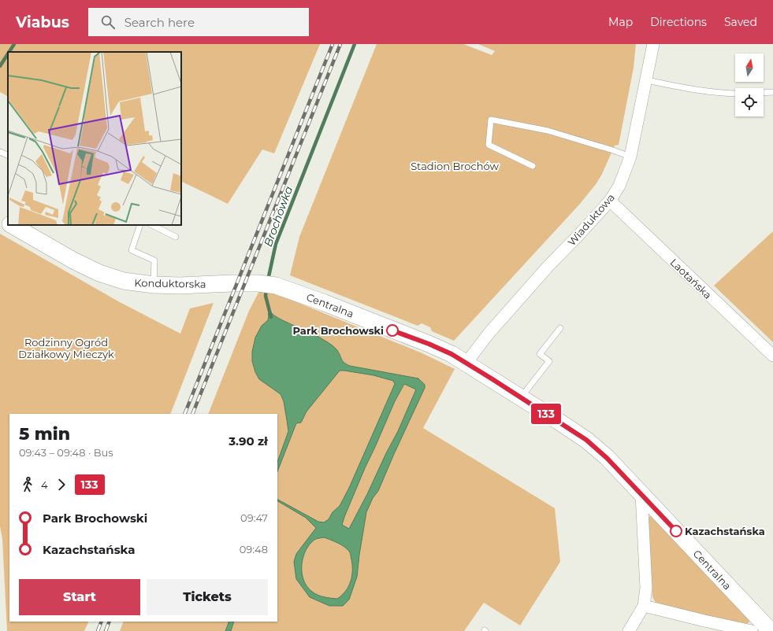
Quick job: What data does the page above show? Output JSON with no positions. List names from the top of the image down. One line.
{"streets":{"street":["Wiaduktowa","Laotańska","Konduktorska","Centralna"]},"crossings":[["Wiaduktowa","Laotańska"],["Wiaduktowa","Centralna"],["Konduktorska","Centralna"]],"water":["Brochówka"],"parks":["Stadion Brochów","Rodzinny Ogród Działkowy Mieczyk"],"places":["Park Brochowski","Kazachstańska"],"lines":["bus line 133"],"north":"top","page":{"header":"Viabus","search":"Search here","nav":["Map","Directions","Saved"],"on_map":"133","heading":["5 min","09:43 – 09:48 · Bus","3.90 zł"],"legs":["4","133"],"list":[{"name":"Park Brochowski","value":"09:47"},{"name":"Kazachstańska","value":"09:48"}],"buttons":["Start","Tickets"]}}
